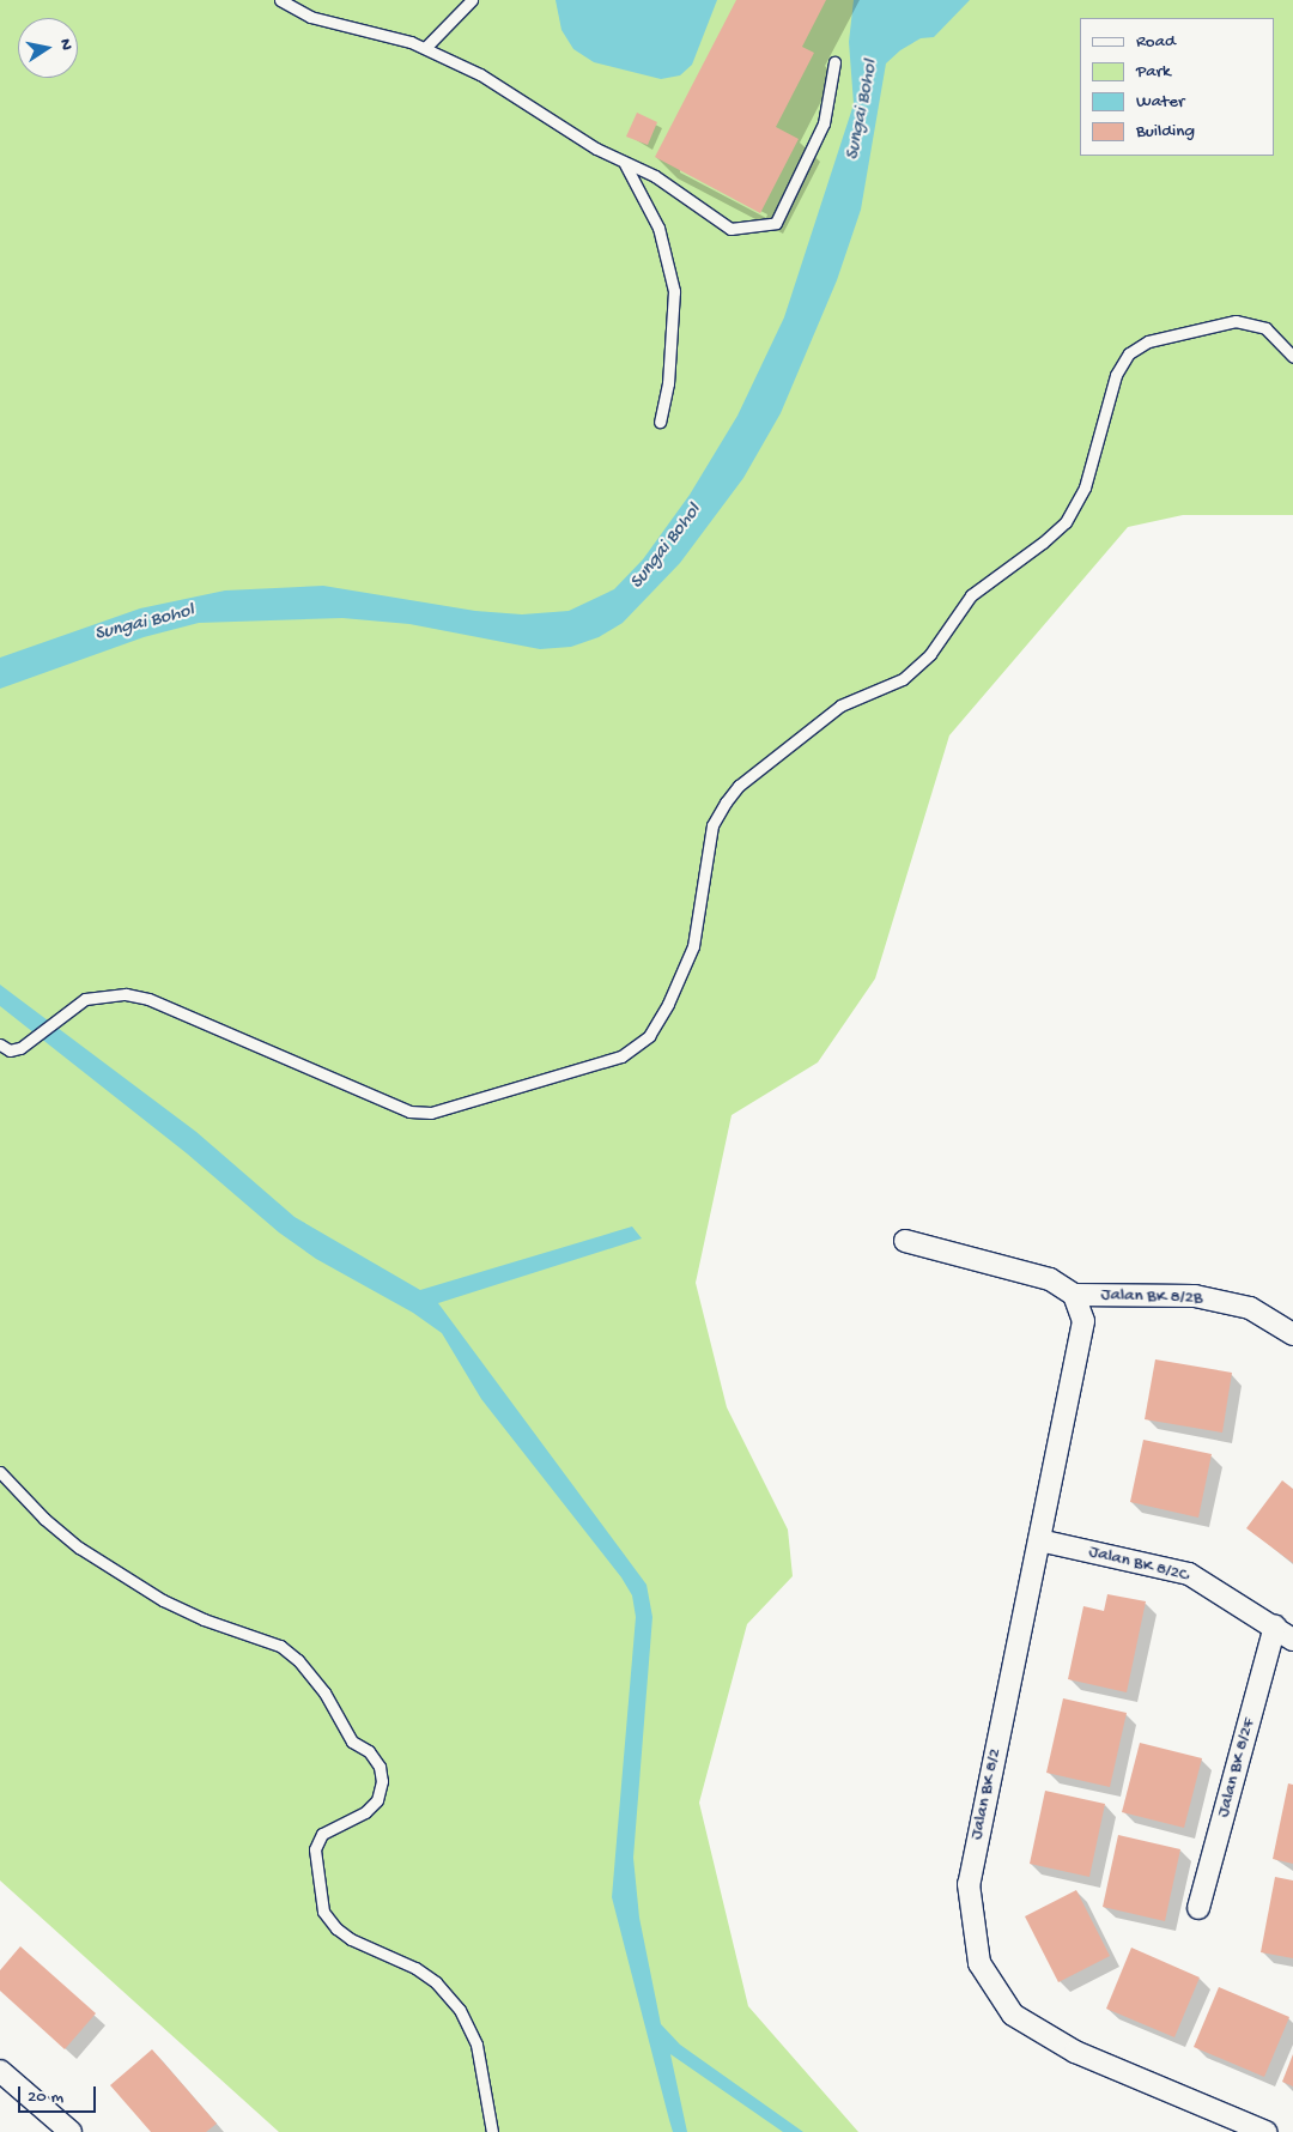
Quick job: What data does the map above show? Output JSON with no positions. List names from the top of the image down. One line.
{"streets":{"street":["Jalan BK 8/2B","Jalan BK 8/2C","Jalan BK 8/2F","Jalan BK 8/2"]},"crossings":[["Jalan BK 8/2B","Jalan BK 8/2"],["Jalan BK 8/2C","Jalan BK 8/2F"],["Jalan BK 8/2C","Jalan BK 8/2"]],"water":["Sungai Bohol"],"legend":["Road","Park","Water","Building"],"scale_bar":"20 m","north":"right"}
